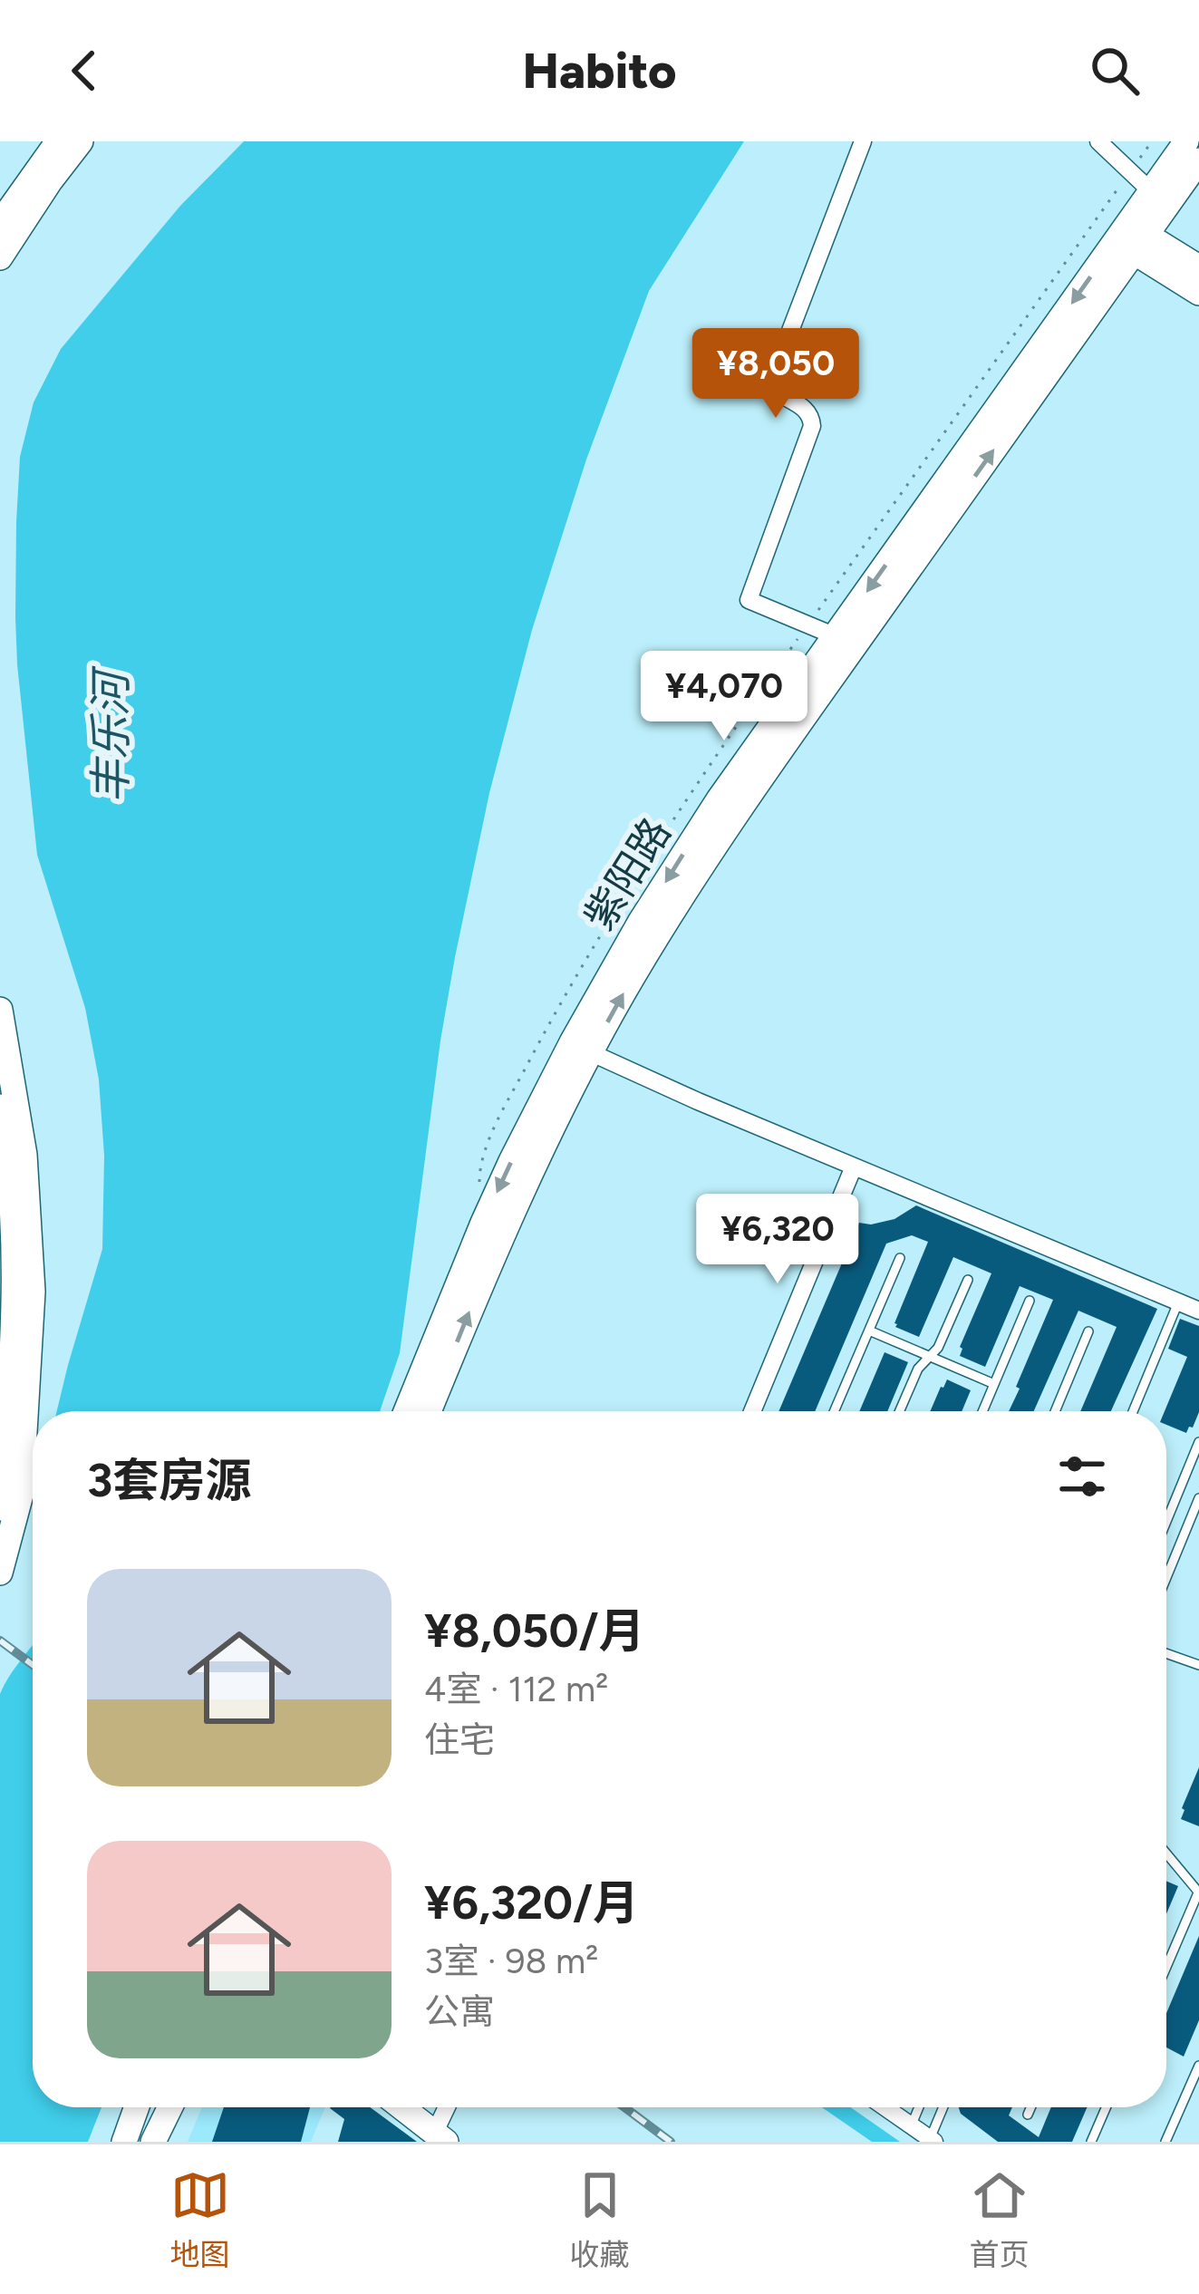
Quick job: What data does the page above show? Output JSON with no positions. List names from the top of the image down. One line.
{"streets":{"main road":["紫阳路"]},"water":["丰乐河"],"page":{"header":"Habito","price":["¥8,050","¥4,070","¥6,320"],"heading":"3套房源","list":[{"name":"¥8,050/月","note":"4室 · 112 m² · 住宅"},{"name":"¥6,320/月","note":"3室 · 98 m² · 公寓"}],"tabs":["地图","收藏","首页"]}}
